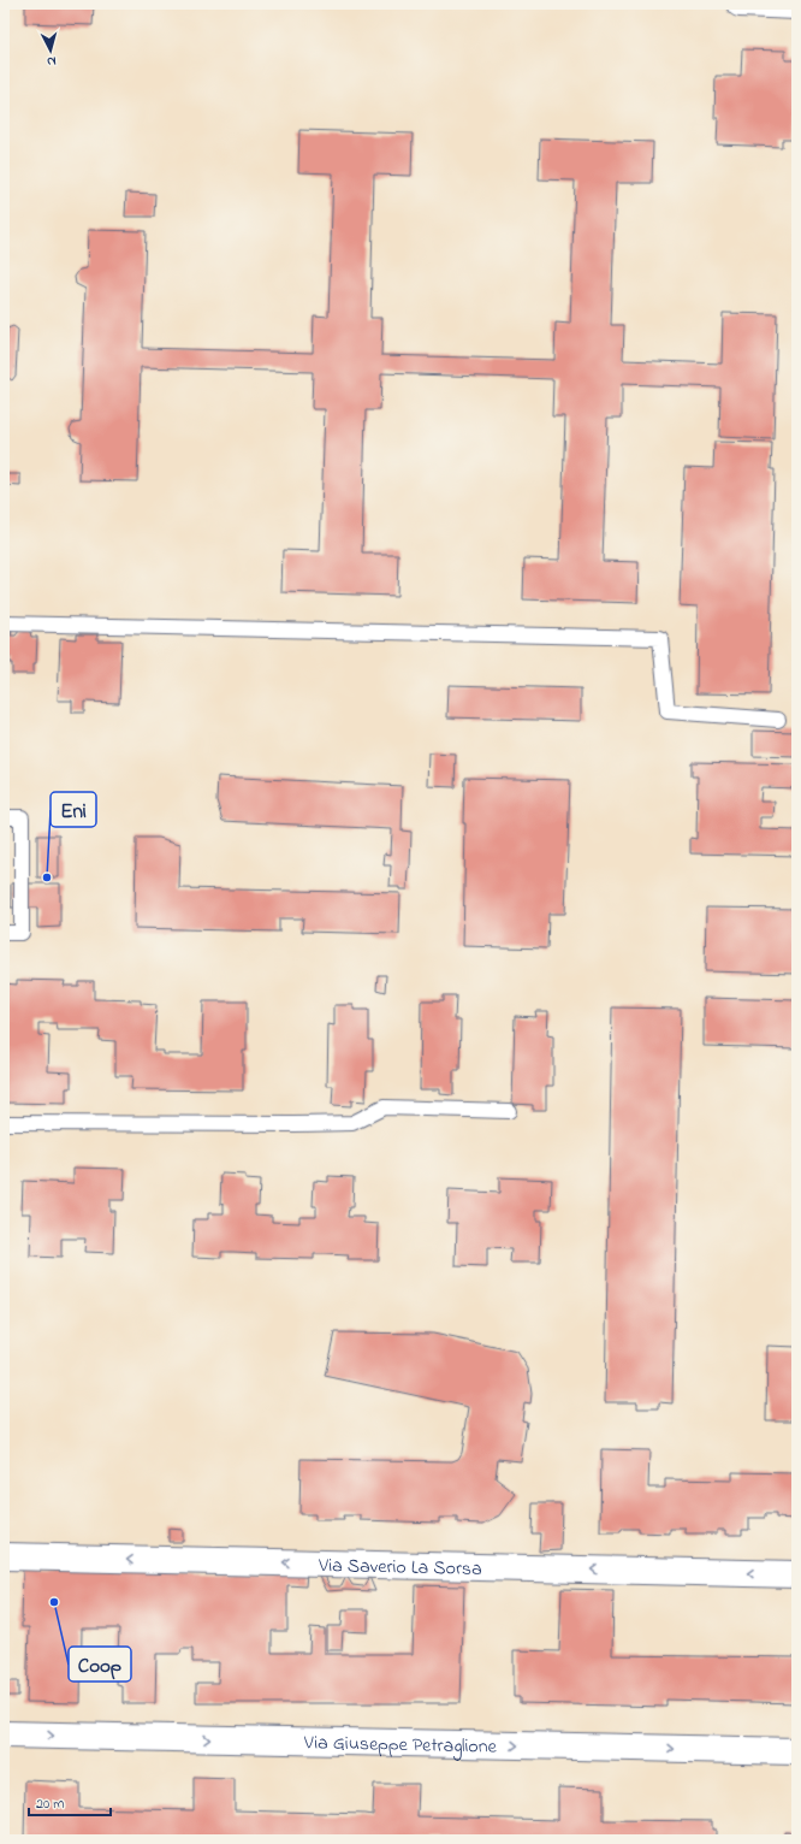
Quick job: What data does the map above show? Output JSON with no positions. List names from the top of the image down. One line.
{"streets":{"street":["Via Saverio La Sorsa","Via Giuseppe Petraglione"]},"one_way":["Via Saverio La Sorsa","Via Giuseppe Petraglione"],"places":["Eni","Coop"],"scale_bar":"20 m","north":"bottom"}
